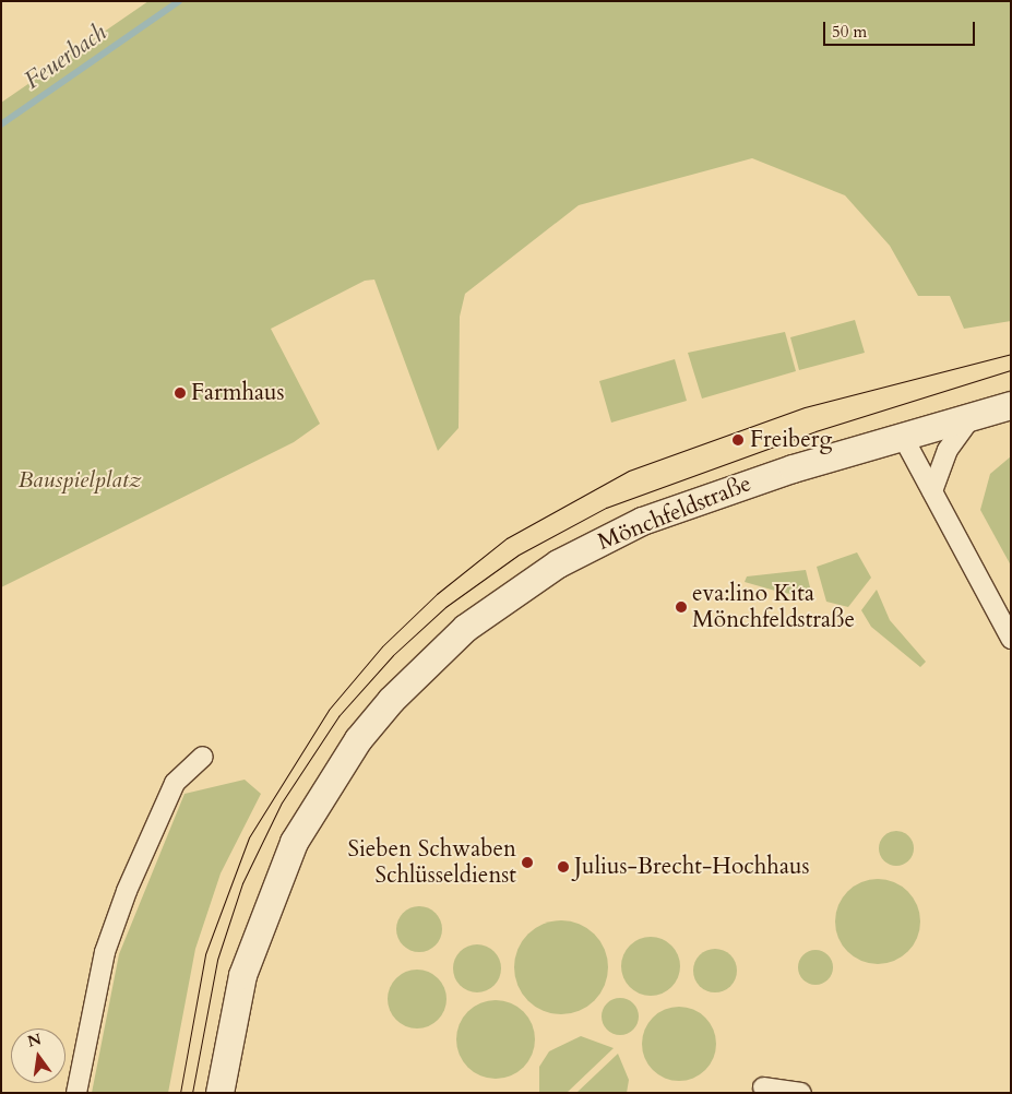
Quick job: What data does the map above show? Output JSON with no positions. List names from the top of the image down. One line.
{"streets":{"main road":["Mönchfeldstraße"]},"water":["Feuerbach"],"parks":["Bauspielplatz"],"places":["Farmhaus","Freiberg","eva:lino Kita Mönchfeldstraße","Sieben Schwaben Schlüsseldienst","Julius-Brecht-Hochhaus"],"scale_bar":"50 m","north":"top"}
